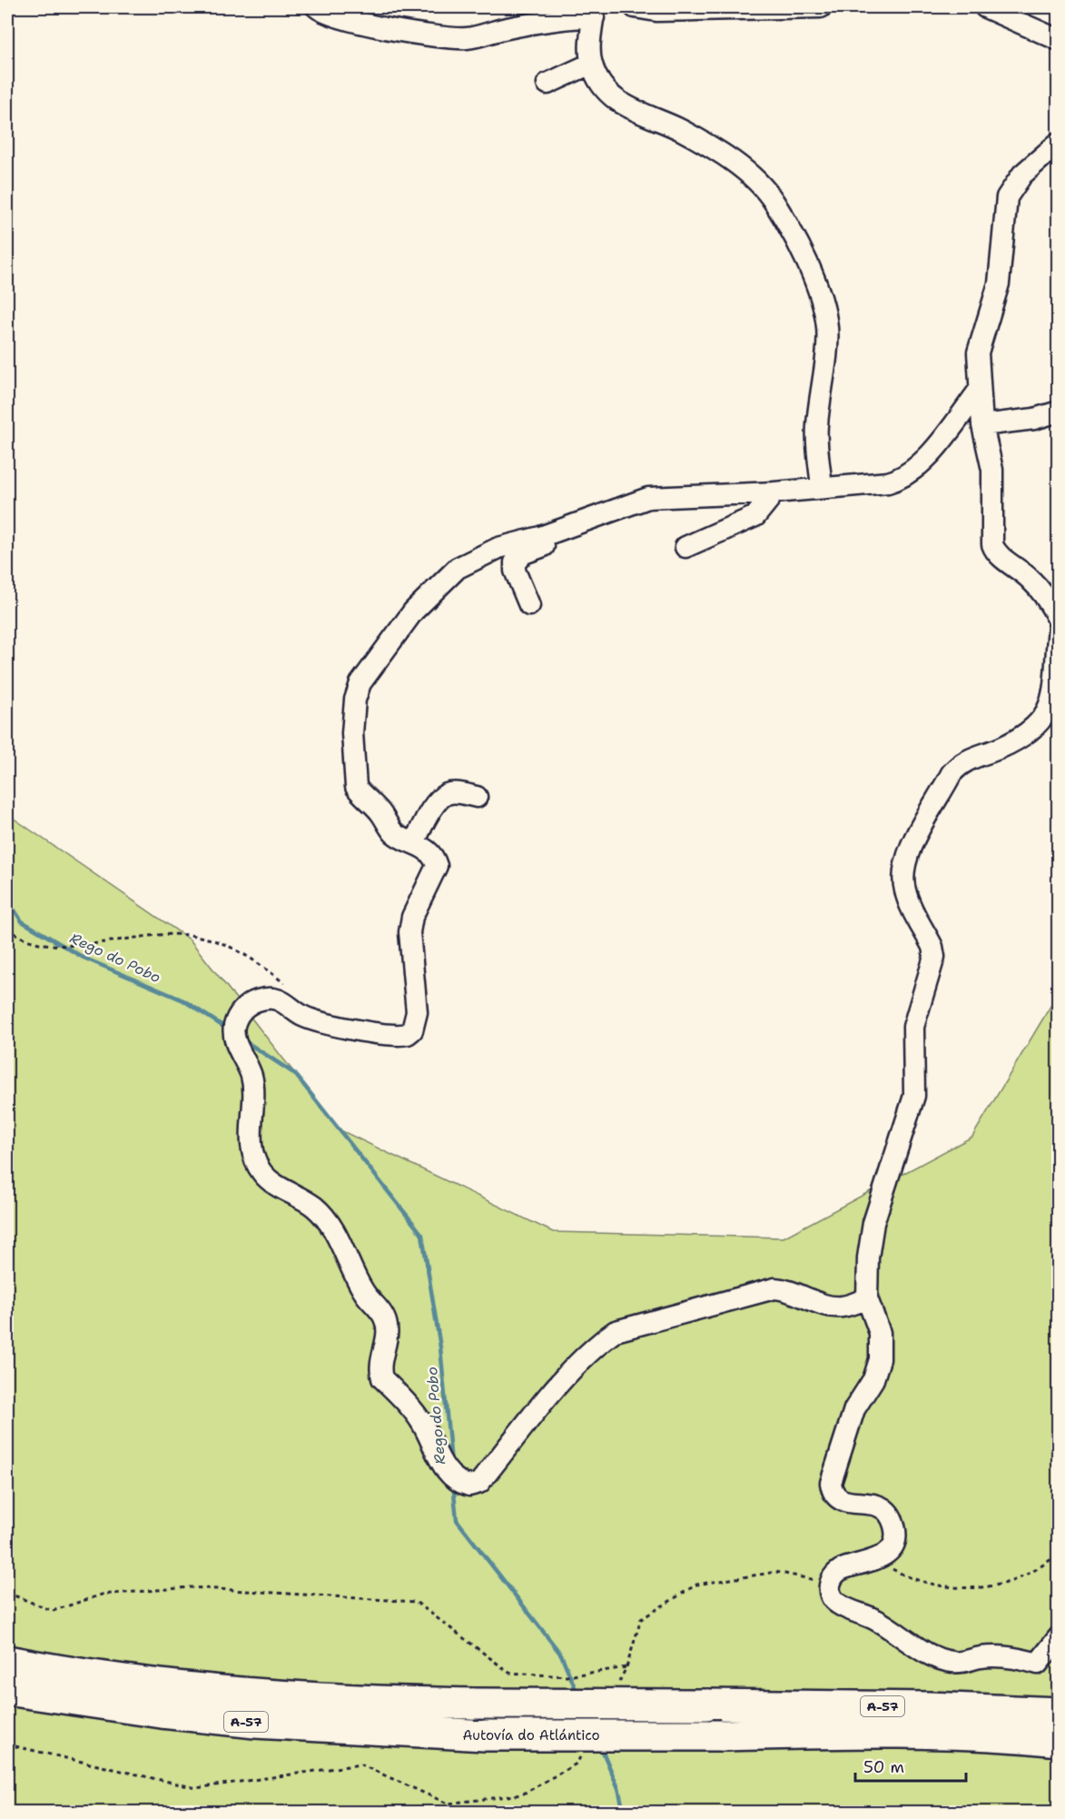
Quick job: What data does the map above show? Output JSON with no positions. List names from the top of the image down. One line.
{"streets":{"highway":["A-57","Autovía do Atlántico"]},"water":["Rego do Pobo"],"scale_bar":"50 m"}
